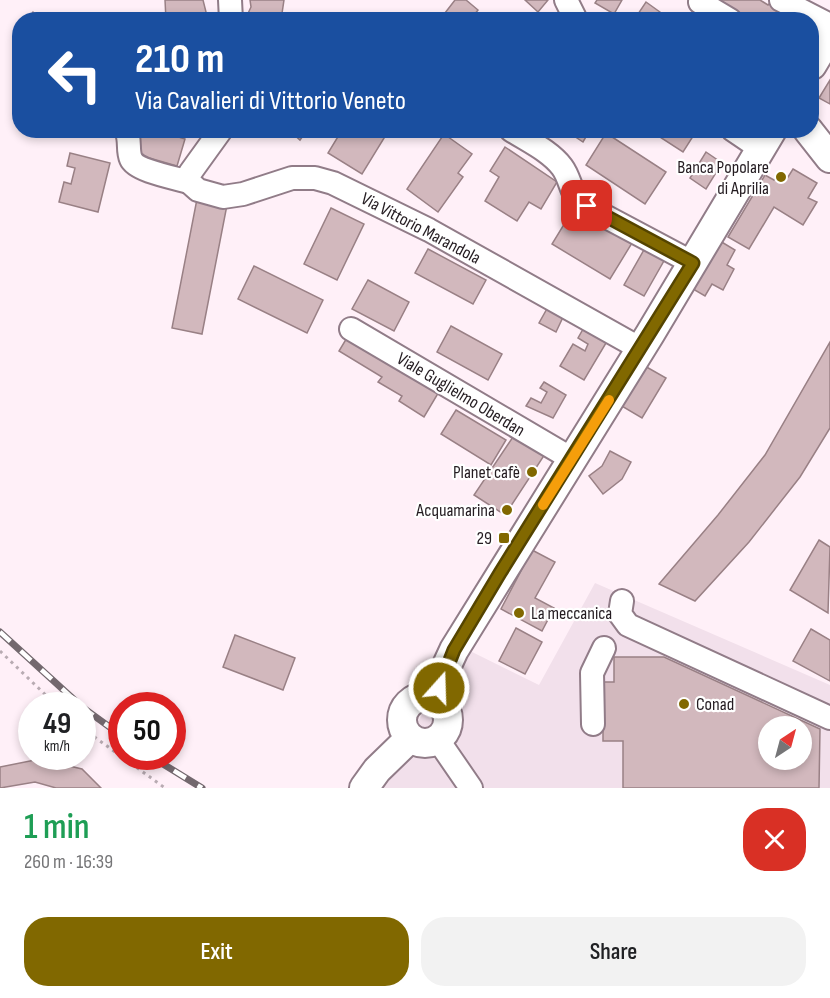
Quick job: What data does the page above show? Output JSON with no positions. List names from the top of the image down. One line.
{"streets":{"street":["Via Vittorio Marandola","Viale Guglielmo Oberdan"]},"places":{"other":["Banca Popolare di Aprilia","Planet cafè","Acquamarina","La meccanica","Conad"],"transit":["29"]},"north":"top right","page":{"turn":["210 m","Via Cavalieri di Vittorio Veneto"],"speed":"49 km/h","limit":"50","heading":["1 min","260 m · 16:39"],"buttons":["Exit","Share"]}}
